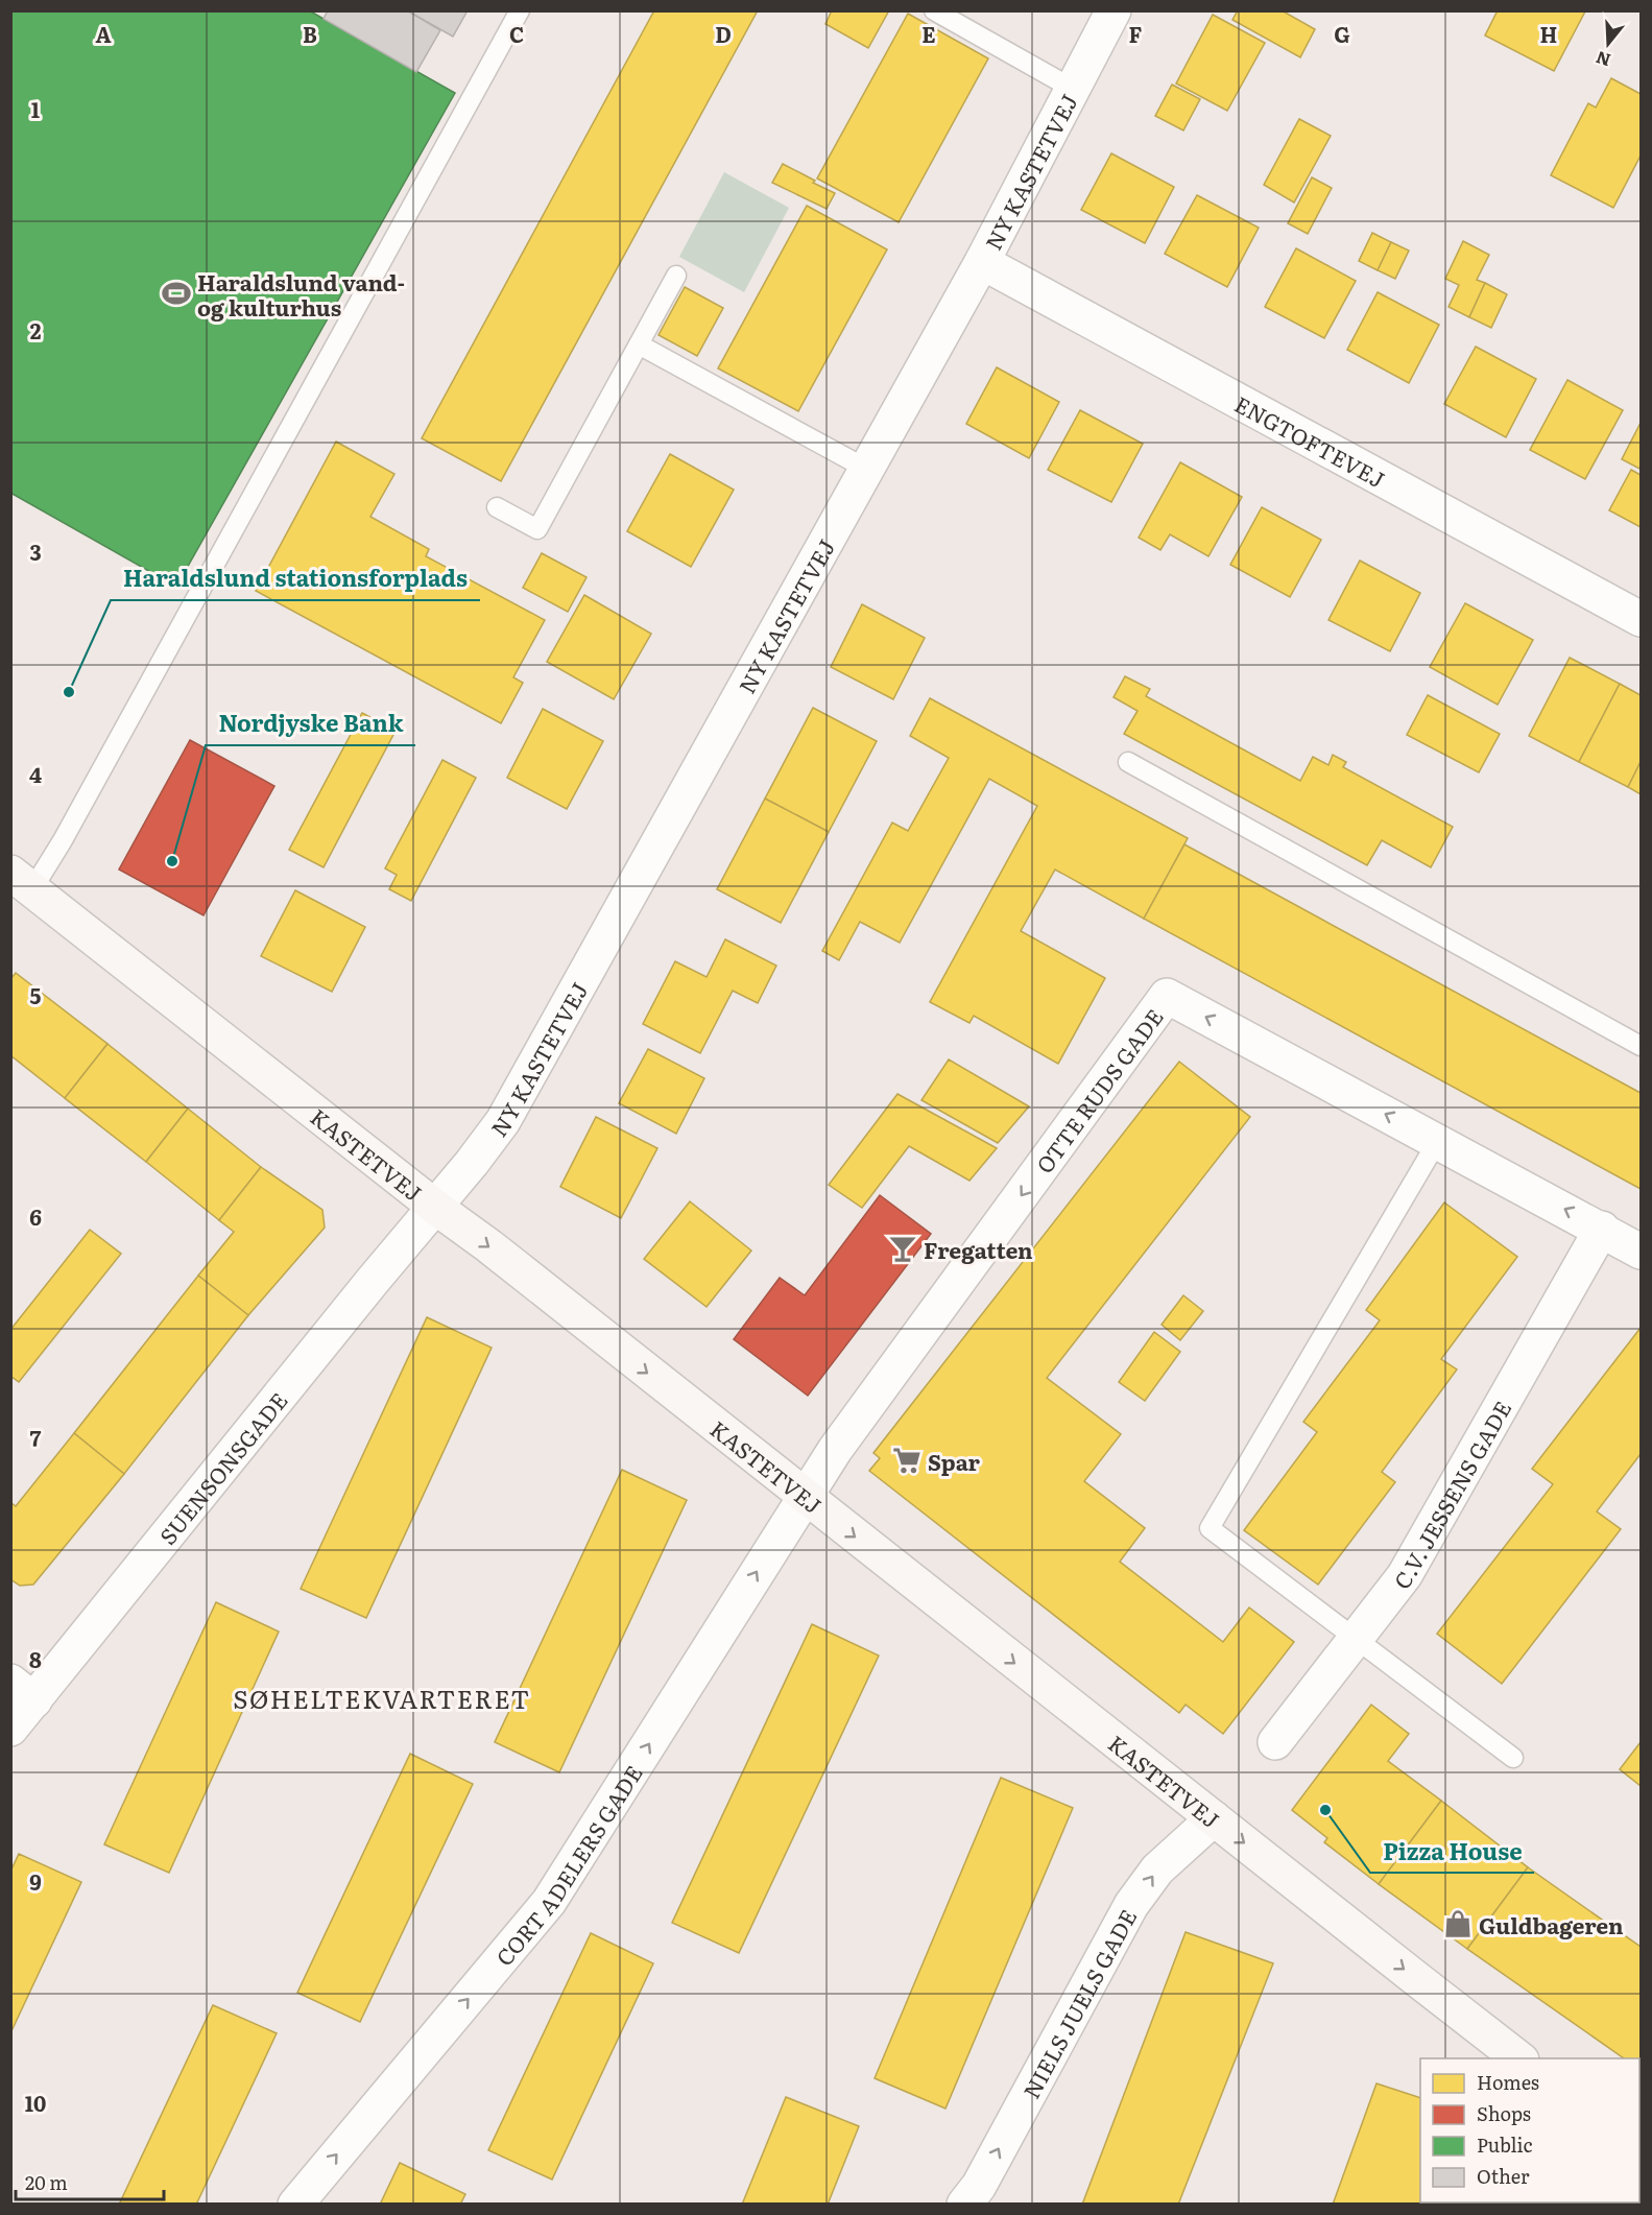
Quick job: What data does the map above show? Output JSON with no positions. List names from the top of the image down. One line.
{"streets":{"street":["NY KASTETVEJ","ENGTOFTEVEJ","OTTE RUDS GADE","KASTETVEJ","SUENSONSGADE","C.V. JESSENS GADE","CORT ADELERS GADE","NIELS JUELS GADE"]},"crossings":[["NY KASTETVEJ","ENGTOFTEVEJ"],["NY KASTETVEJ","KASTETVEJ"],["NY KASTETVEJ","SUENSONSGADE"],["OTTE RUDS GADE","KASTETVEJ"],["OTTE RUDS GADE","C.V. JESSENS GADE"],["OTTE RUDS GADE","CORT ADELERS GADE"],["KASTETVEJ","SUENSONSGADE"],["KASTETVEJ","CORT ADELERS GADE"],["KASTETVEJ","NIELS JUELS GADE"]],"one_way":["KASTETVEJ","CORT ADELERS GADE","NIELS JUELS GADE"],"districts":["SØHELTEKVARTERET"],"places":{"sports":["Haraldslund vand- og kulturhus"],"other":["Haraldslund stationsforplads","Nordjyske Bank","Pizza House"],"bar":["Fregatten"],"supermarket":["Spar"],"shop":["Guldbageren"]},"legend":["Homes","Shops","Public","Other"],"scale_bar":"20 m","north":"bottom","grid":{"columns":["A","B","C","D","E","F","G","H"],"rows":["1","2","3","4","5","6","7","8","9","10"]}}
